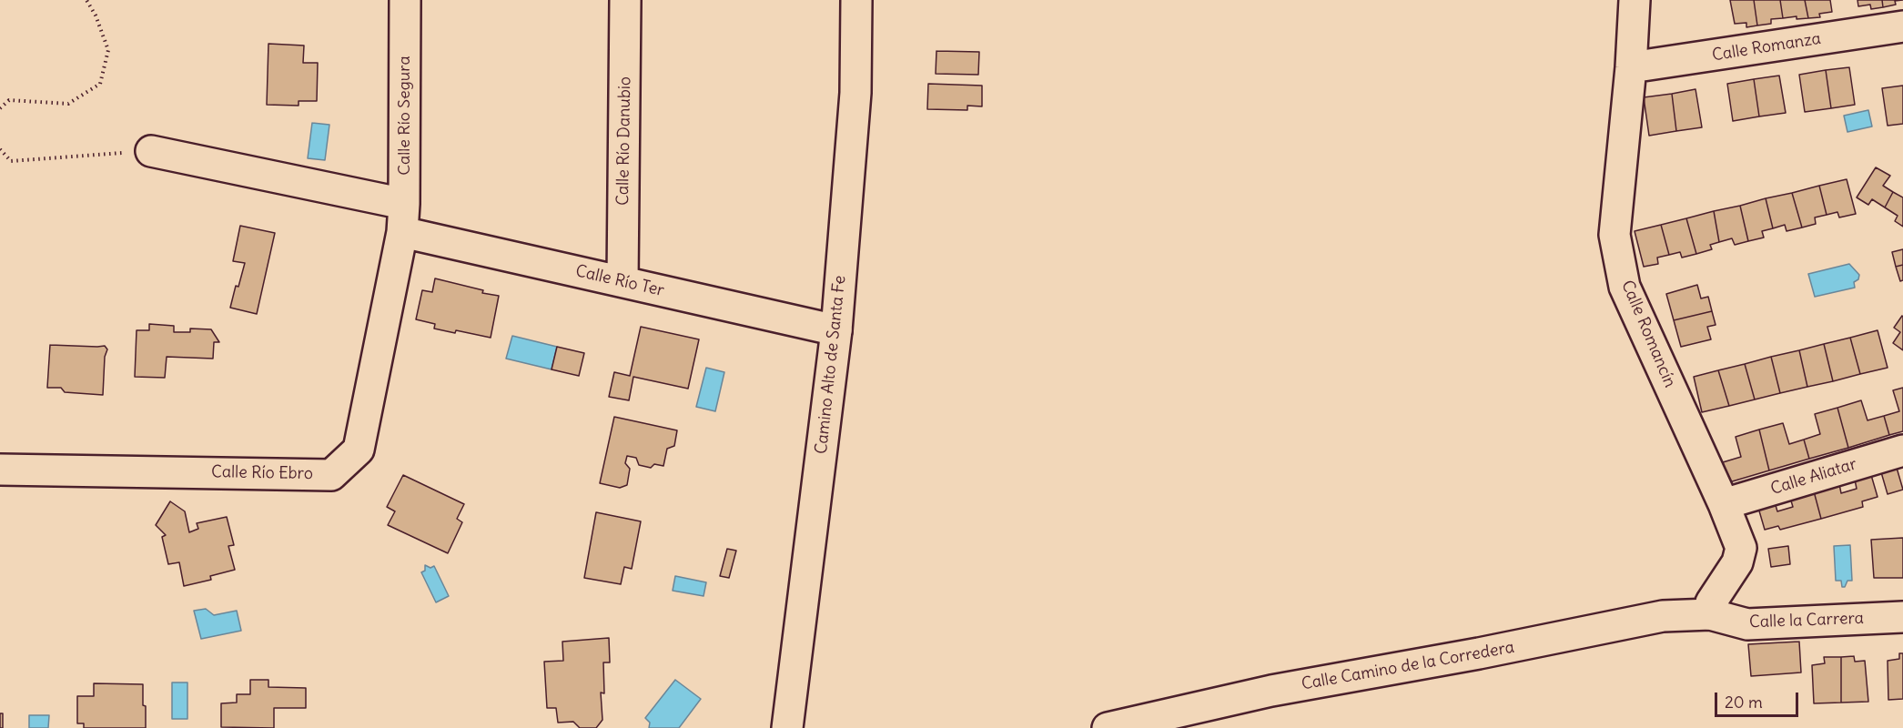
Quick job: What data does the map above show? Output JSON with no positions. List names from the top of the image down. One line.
{"streets":{"street":["Calle Romanza","Calle Río Segura","Calle Río Danubio","Calle Río Ter","Calle Romancín","Camino Alto de Santa Fe","Calle Río Ebro","Calle Aliatar","Calle la Carrera","Calle Camino de la Corredera"]},"crossings":[["Calle Romanza","Calle Romancín"],["Calle Río Segura","Calle Río Ter"],["Calle Río Segura","Calle Río Ebro"],["Calle Río Danubio","Calle Río Ter"],["Calle Río Ter","Camino Alto de Santa Fe"],["Calle Río Ter","Calle Río Ebro"],["Calle Romancín","Calle Aliatar"],["Calle Romancín","Calle la Carrera"],["Calle Romancín","Calle Camino de la Corredera"],["Calle la Carrera","Calle Camino de la Corredera"]],"scale_bar":"20 m"}
